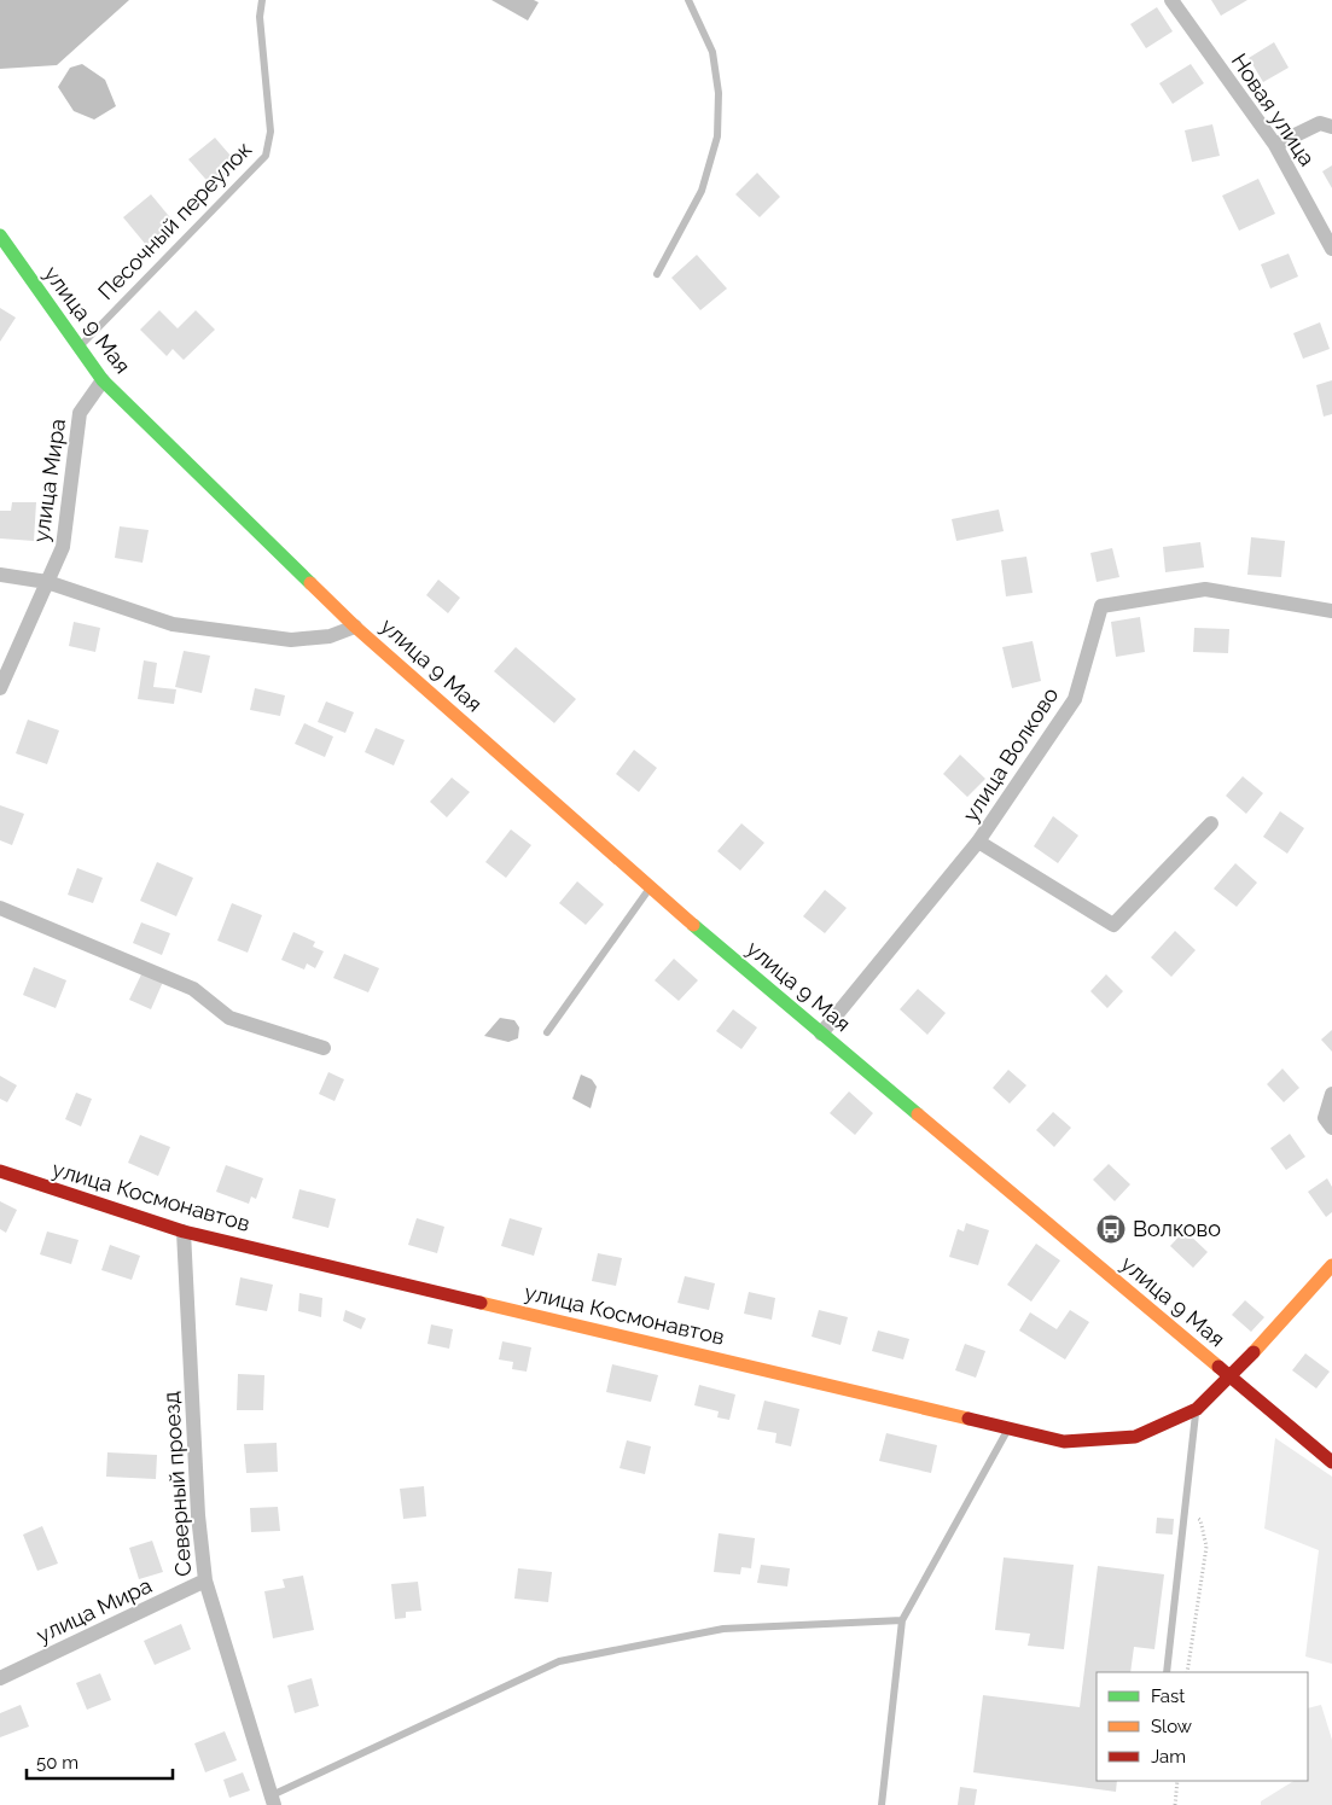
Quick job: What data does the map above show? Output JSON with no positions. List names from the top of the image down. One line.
{"streets":{"main road":["улица 9 Мая","улица Космонавтов"],"street":["Новая улица","улица Мира","улица Волково","Северный проезд"],"lane":["Песочный переулок"]},"crossings":[["Песочный переулок","улица 9 Мая"],["улица 9 Мая","улица Мира"],["улица 9 Мая","улица Волково"],["улица 9 Мая","улица Космонавтов"],["улица Мира","Северный проезд"],["улица Космонавтов","Северный проезд"]],"places":{"bus stop":["Волково"]},"legend":["Fast","Slow","Jam"],"scale_bar":"50 m"}
